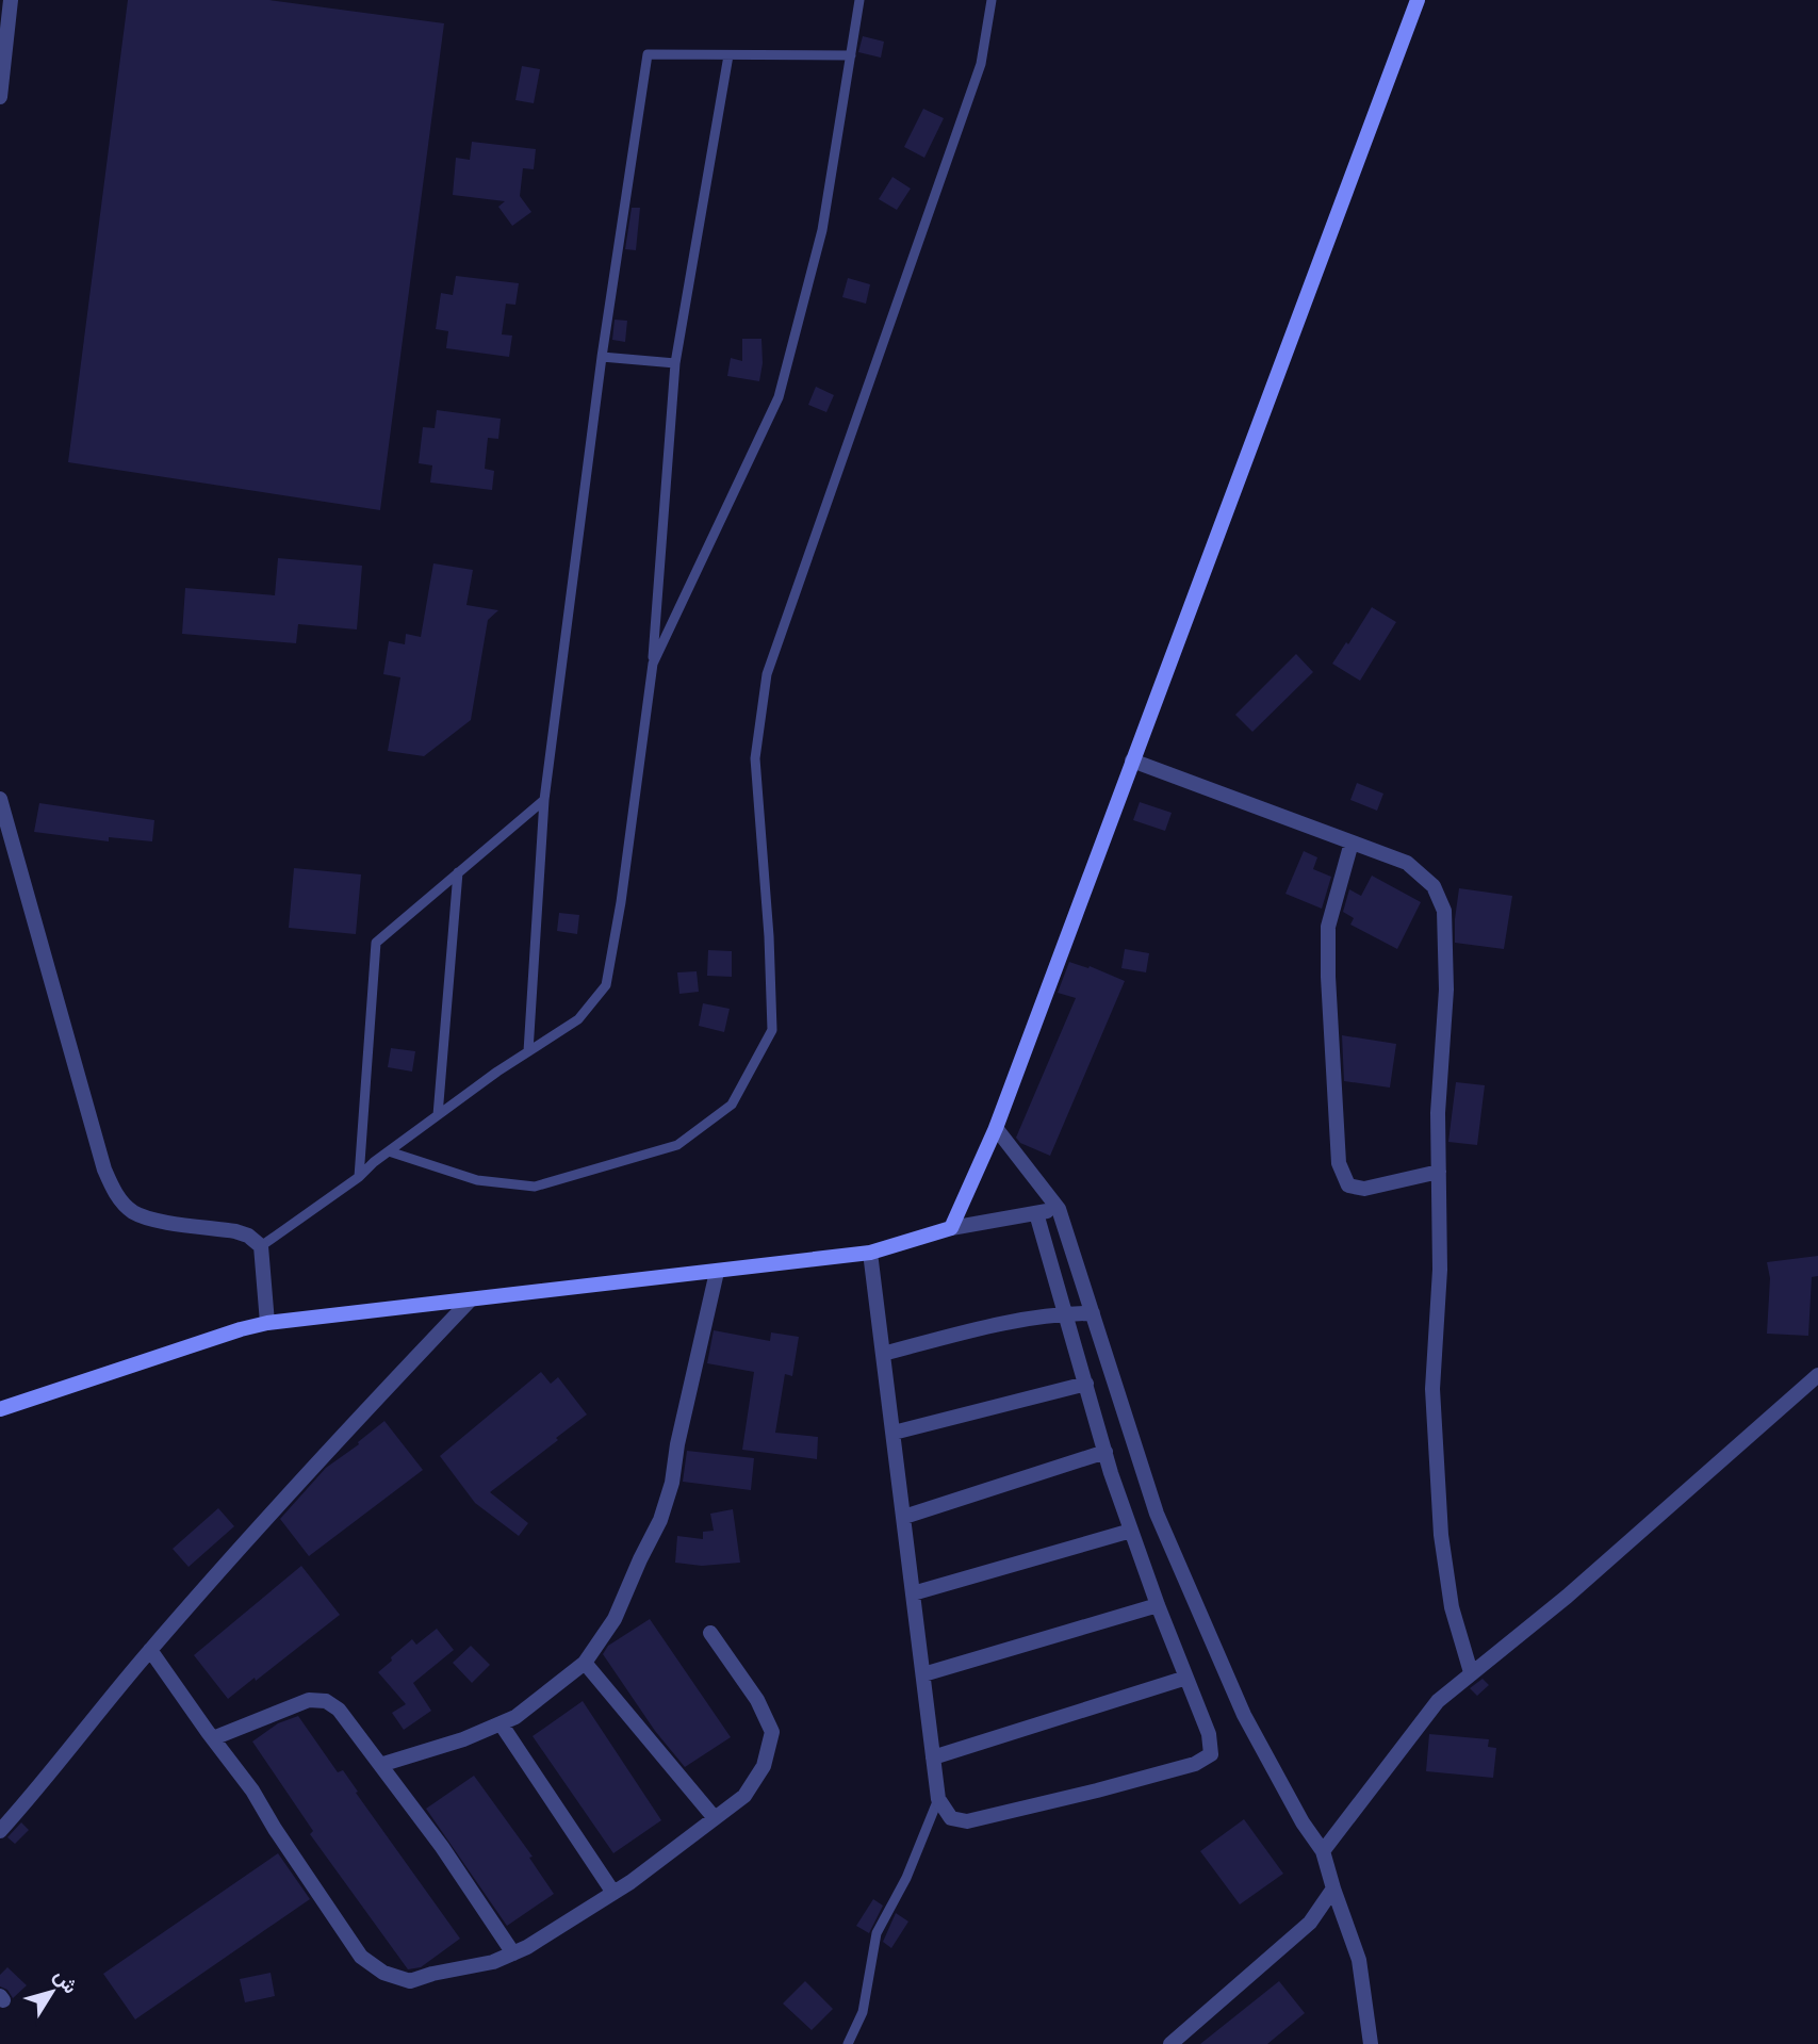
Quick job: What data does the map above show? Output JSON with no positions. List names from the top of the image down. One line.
{"north":"top right"}
